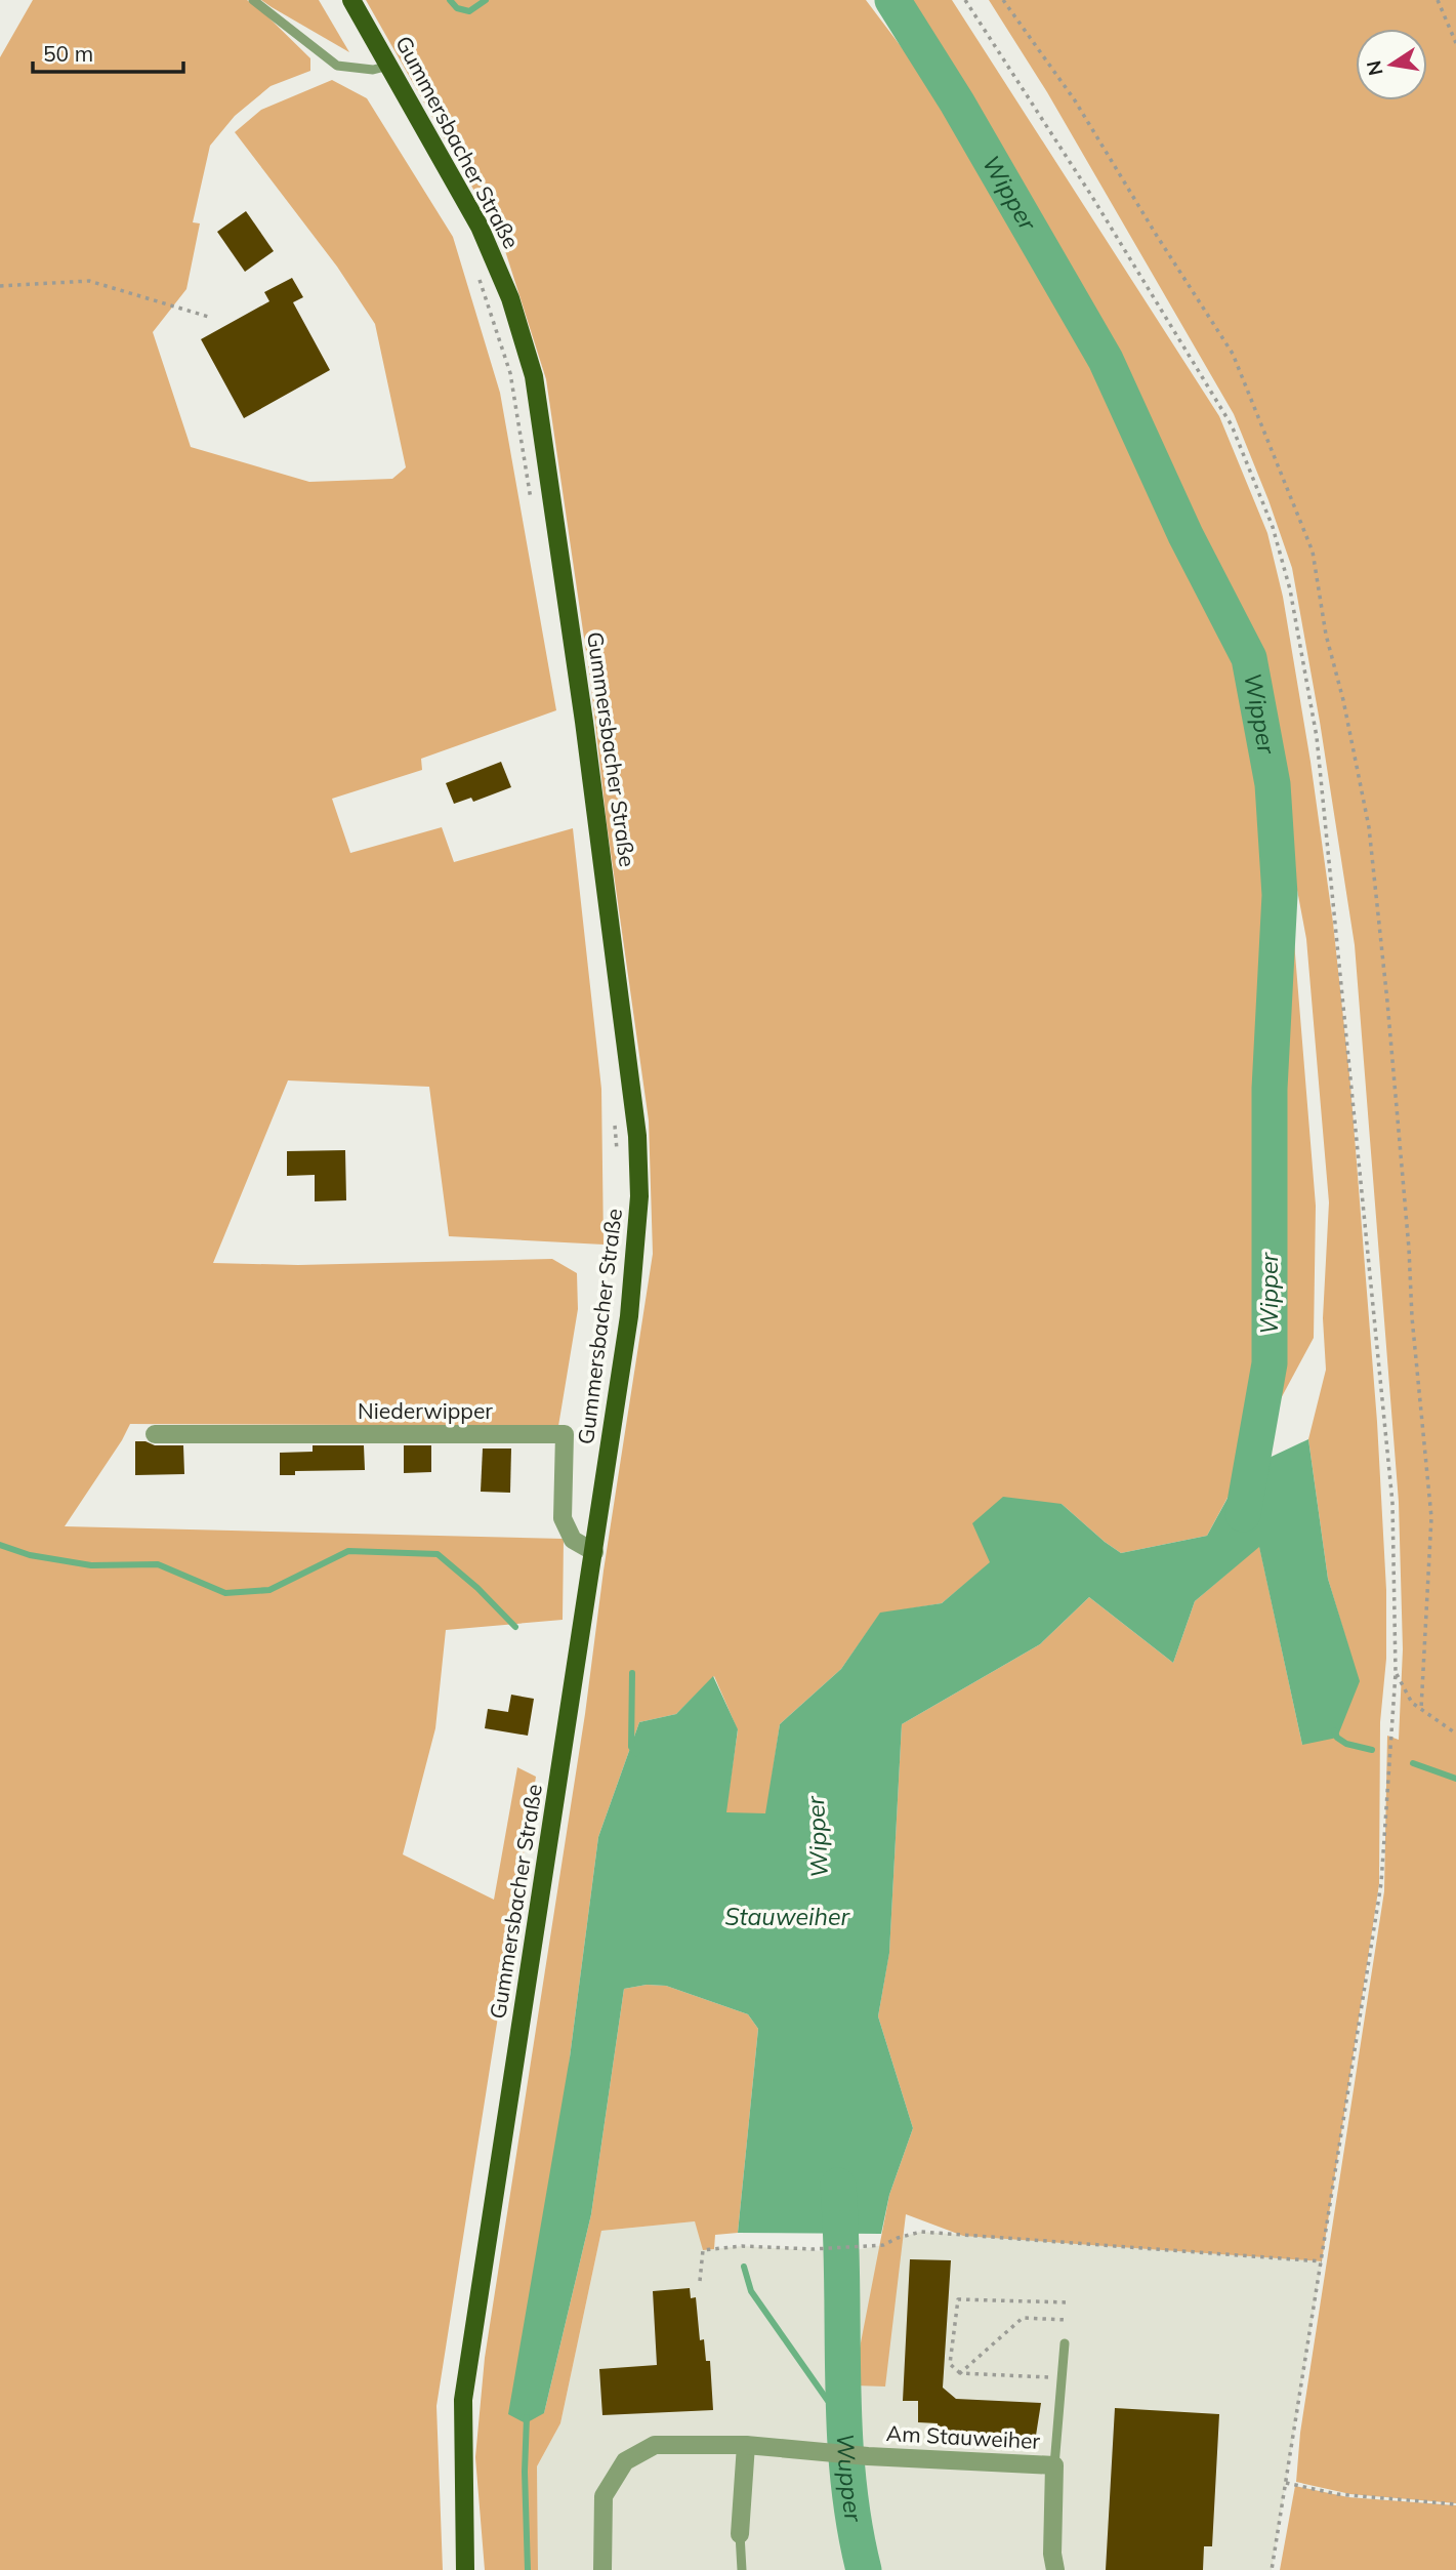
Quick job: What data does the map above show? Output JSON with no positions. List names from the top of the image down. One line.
{"streets":{"main road":["Gummersbacher Straße"],"street":["Niederwipper","Am Stauweiher"]},"crossings":[["Gummersbacher Straße","Niederwipper"]],"water":["Wipper","Stauweiher","Wupper"],"scale_bar":"50 m","north":"left"}
